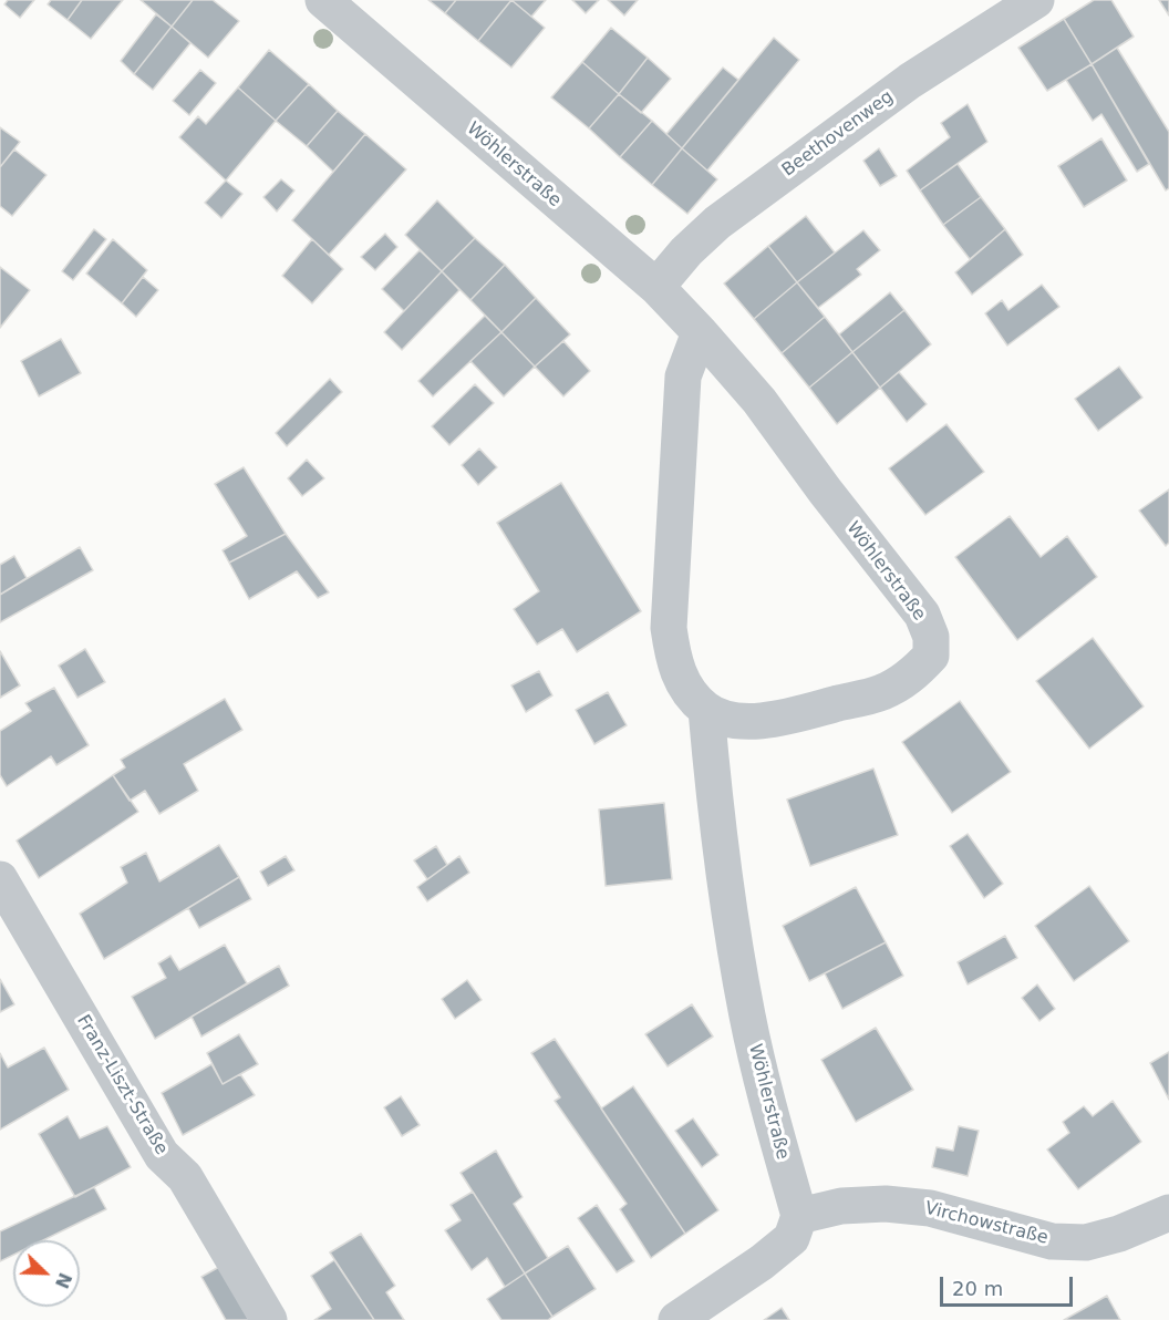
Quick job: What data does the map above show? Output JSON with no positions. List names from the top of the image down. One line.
{"streets":{"street":["Beethovenweg","Wöhlerstraße","Franz-Liszt-Straße","Virchowstraße"]},"crossings":[["Beethovenweg","Wöhlerstraße"],["Wöhlerstraße","Virchowstraße"]],"scale_bar":"20 m","north":"bottom right"}
